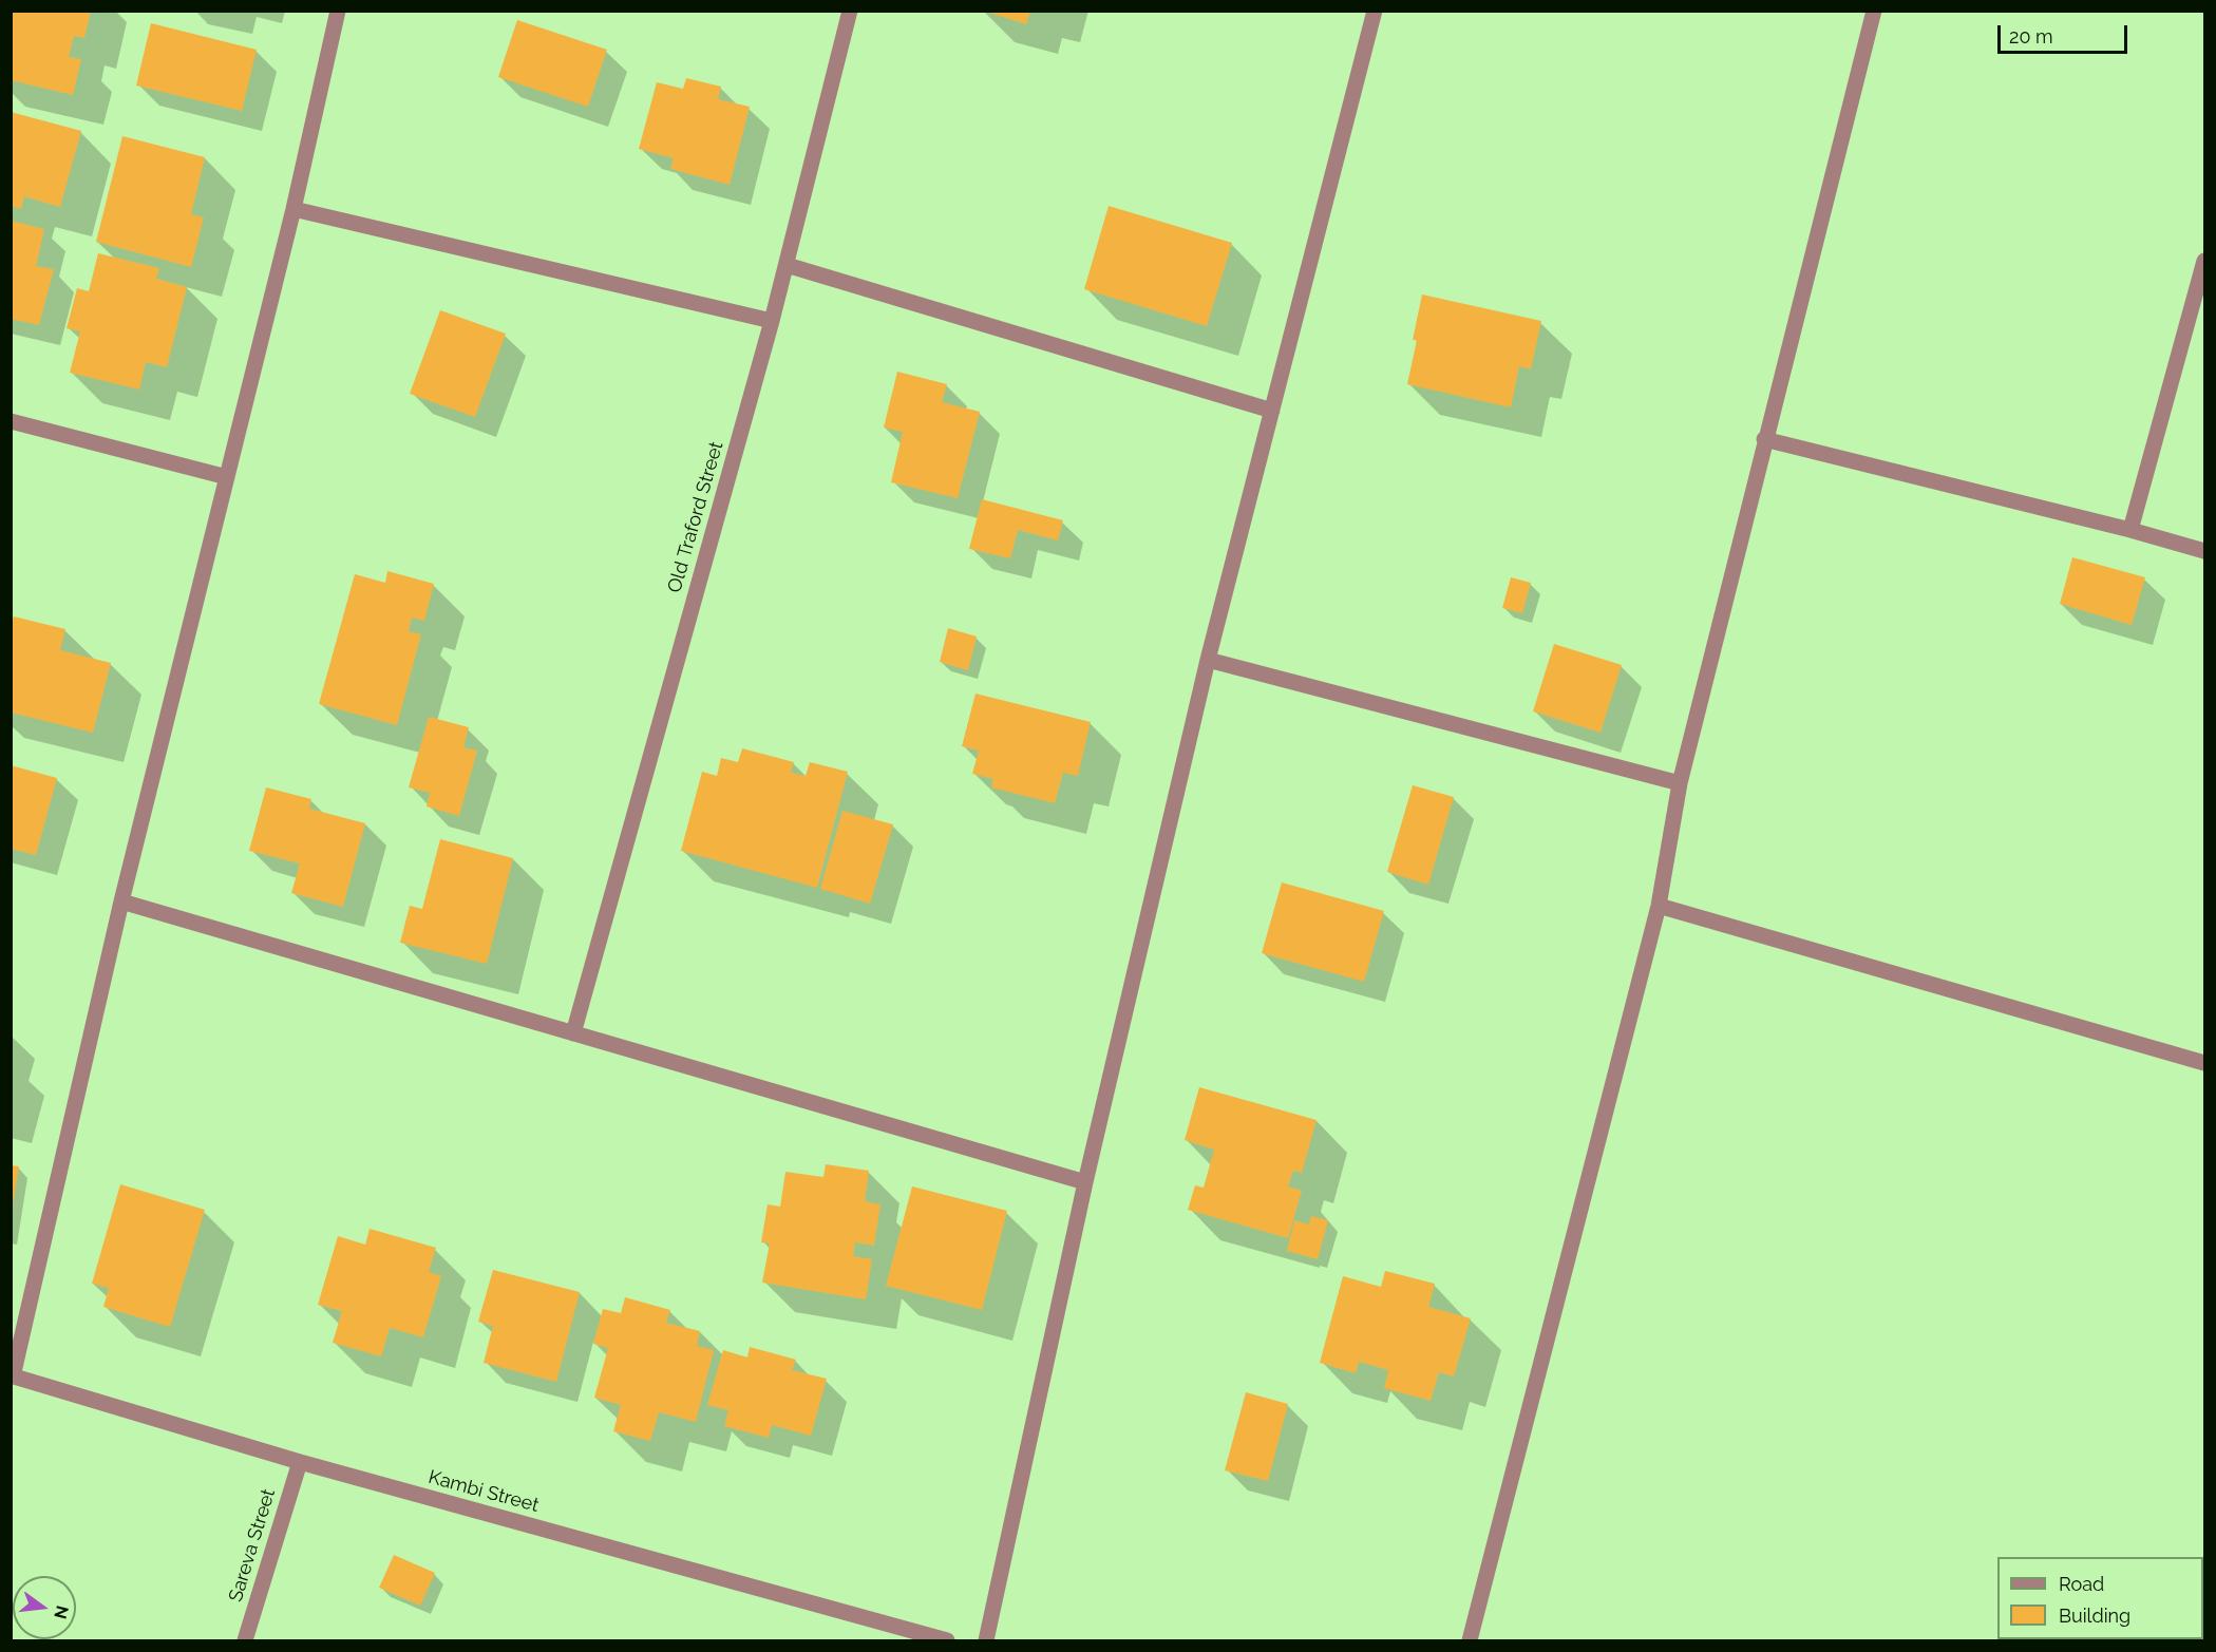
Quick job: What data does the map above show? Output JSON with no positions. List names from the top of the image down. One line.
{"streets":{"street":["Old Traford Street","Kambi Street","Sareva Street"]},"crossings":[["Kambi Street","Sareva Street"]],"legend":["Road","Building"],"scale_bar":"20 m","north":"right"}
